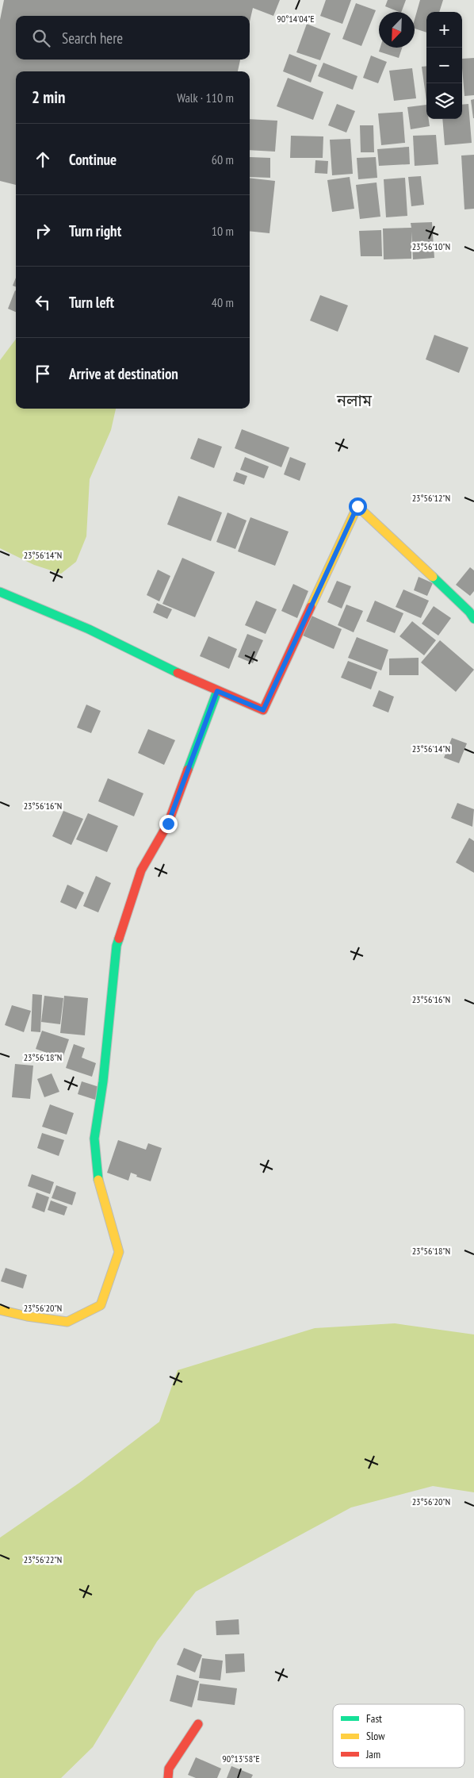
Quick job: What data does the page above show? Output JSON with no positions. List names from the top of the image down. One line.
{"districts":["নলাম"],"legend":["Fast","Slow","Jam"],"north":"bottom left","page":{"map_buttons":["+","−"],"search":"Search here","heading":["2 min","Walk · 110 m"],"list":[["Continue","60 m"],["Turn right","10 m"],["Turn left","40 m"],"Arrive at destination"]},"coordinates":["90°14'04\"E","23°56'10\"N","23°56'12\"N","23°56'14\"N","23°56'16\"N","23°56'18\"N","23°56'20\"N","23°56'22\"N","90°13'58\"E"]}
